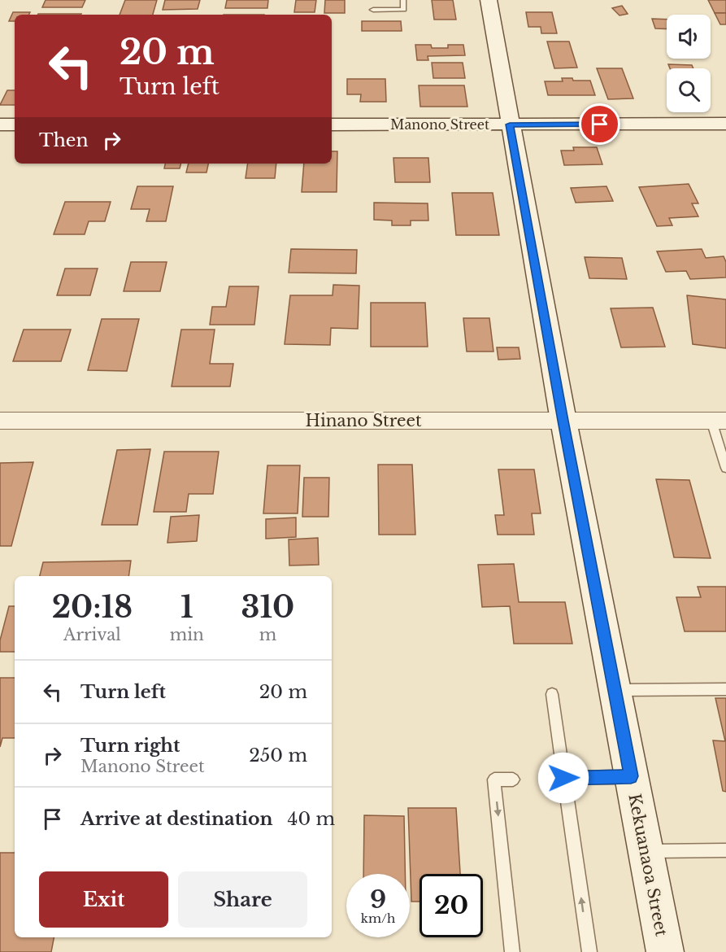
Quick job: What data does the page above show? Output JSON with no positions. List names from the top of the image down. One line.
{"streets":{"street":["Manono Street","Hinano Street","Kekuanaoa Street"]},"crossings":[["Manono Street","Kekuanaoa Street"],["Hinano Street","Kekuanaoa Street"]],"page":{"turn":["20 m","Turn left"],"then":"Then","eta":["20:18","Arrival","1","min","310","m"],"list":[{"name":"Turn left","value":"20 m"},{"name":"Turn right","note":"Manono Street","value":"250 m"},{"name":"Arrive at destination","value":"40 m"}],"buttons":["Exit","Share"],"speed":"9 km/h","limit":"20"}}
